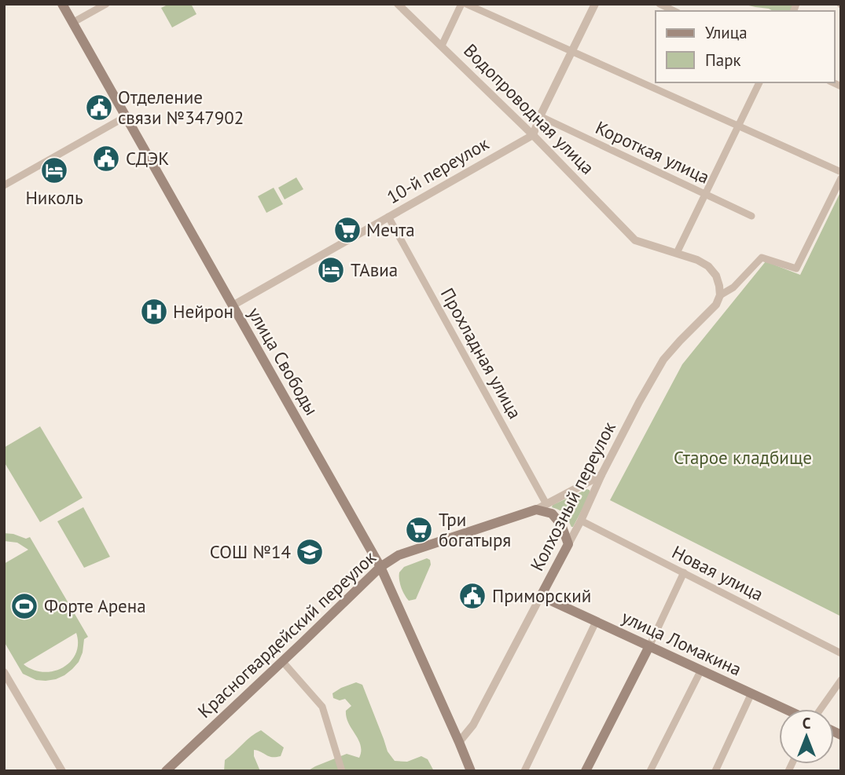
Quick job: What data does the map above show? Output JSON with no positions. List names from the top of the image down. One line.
{"streets":{"main road":["улица Свободы","Колхозный переулок","Красногвардейский переулок","улица Ломакина"],"street":["Водопроводная улица","Короткая улица","10-й переулок","Прохладная улица","Новая улица"]},"crossings":[["Водопроводная улица","10-й переулок"],["10-й переулок","Прохладная улица"],["10-й переулок","улица Свободы"],["Прохладная улица","Красногвардейский переулок"],["улица Свободы","Колхозный переулок"],["улица Свободы","Красногвардейский переулок"],["Колхозный переулок","Новая улица"],["Колхозный переулок","Красногвардейский переулок"],["Колхозный переулок","улица Ломакина"]],"parks":["Старое кладбище"],"places":{"public building":["Отделение связи №347902","СДЭК","Приморский"],"hotel":["Николь","ТАвиа"],"supermarket":["Мечта","Три богатыря"],"hospital":["Нейрон"],"school or university":["СОШ №14"],"sports":["Форте Арена"]},"legend":["Улица","Парк"],"north":"top"}
